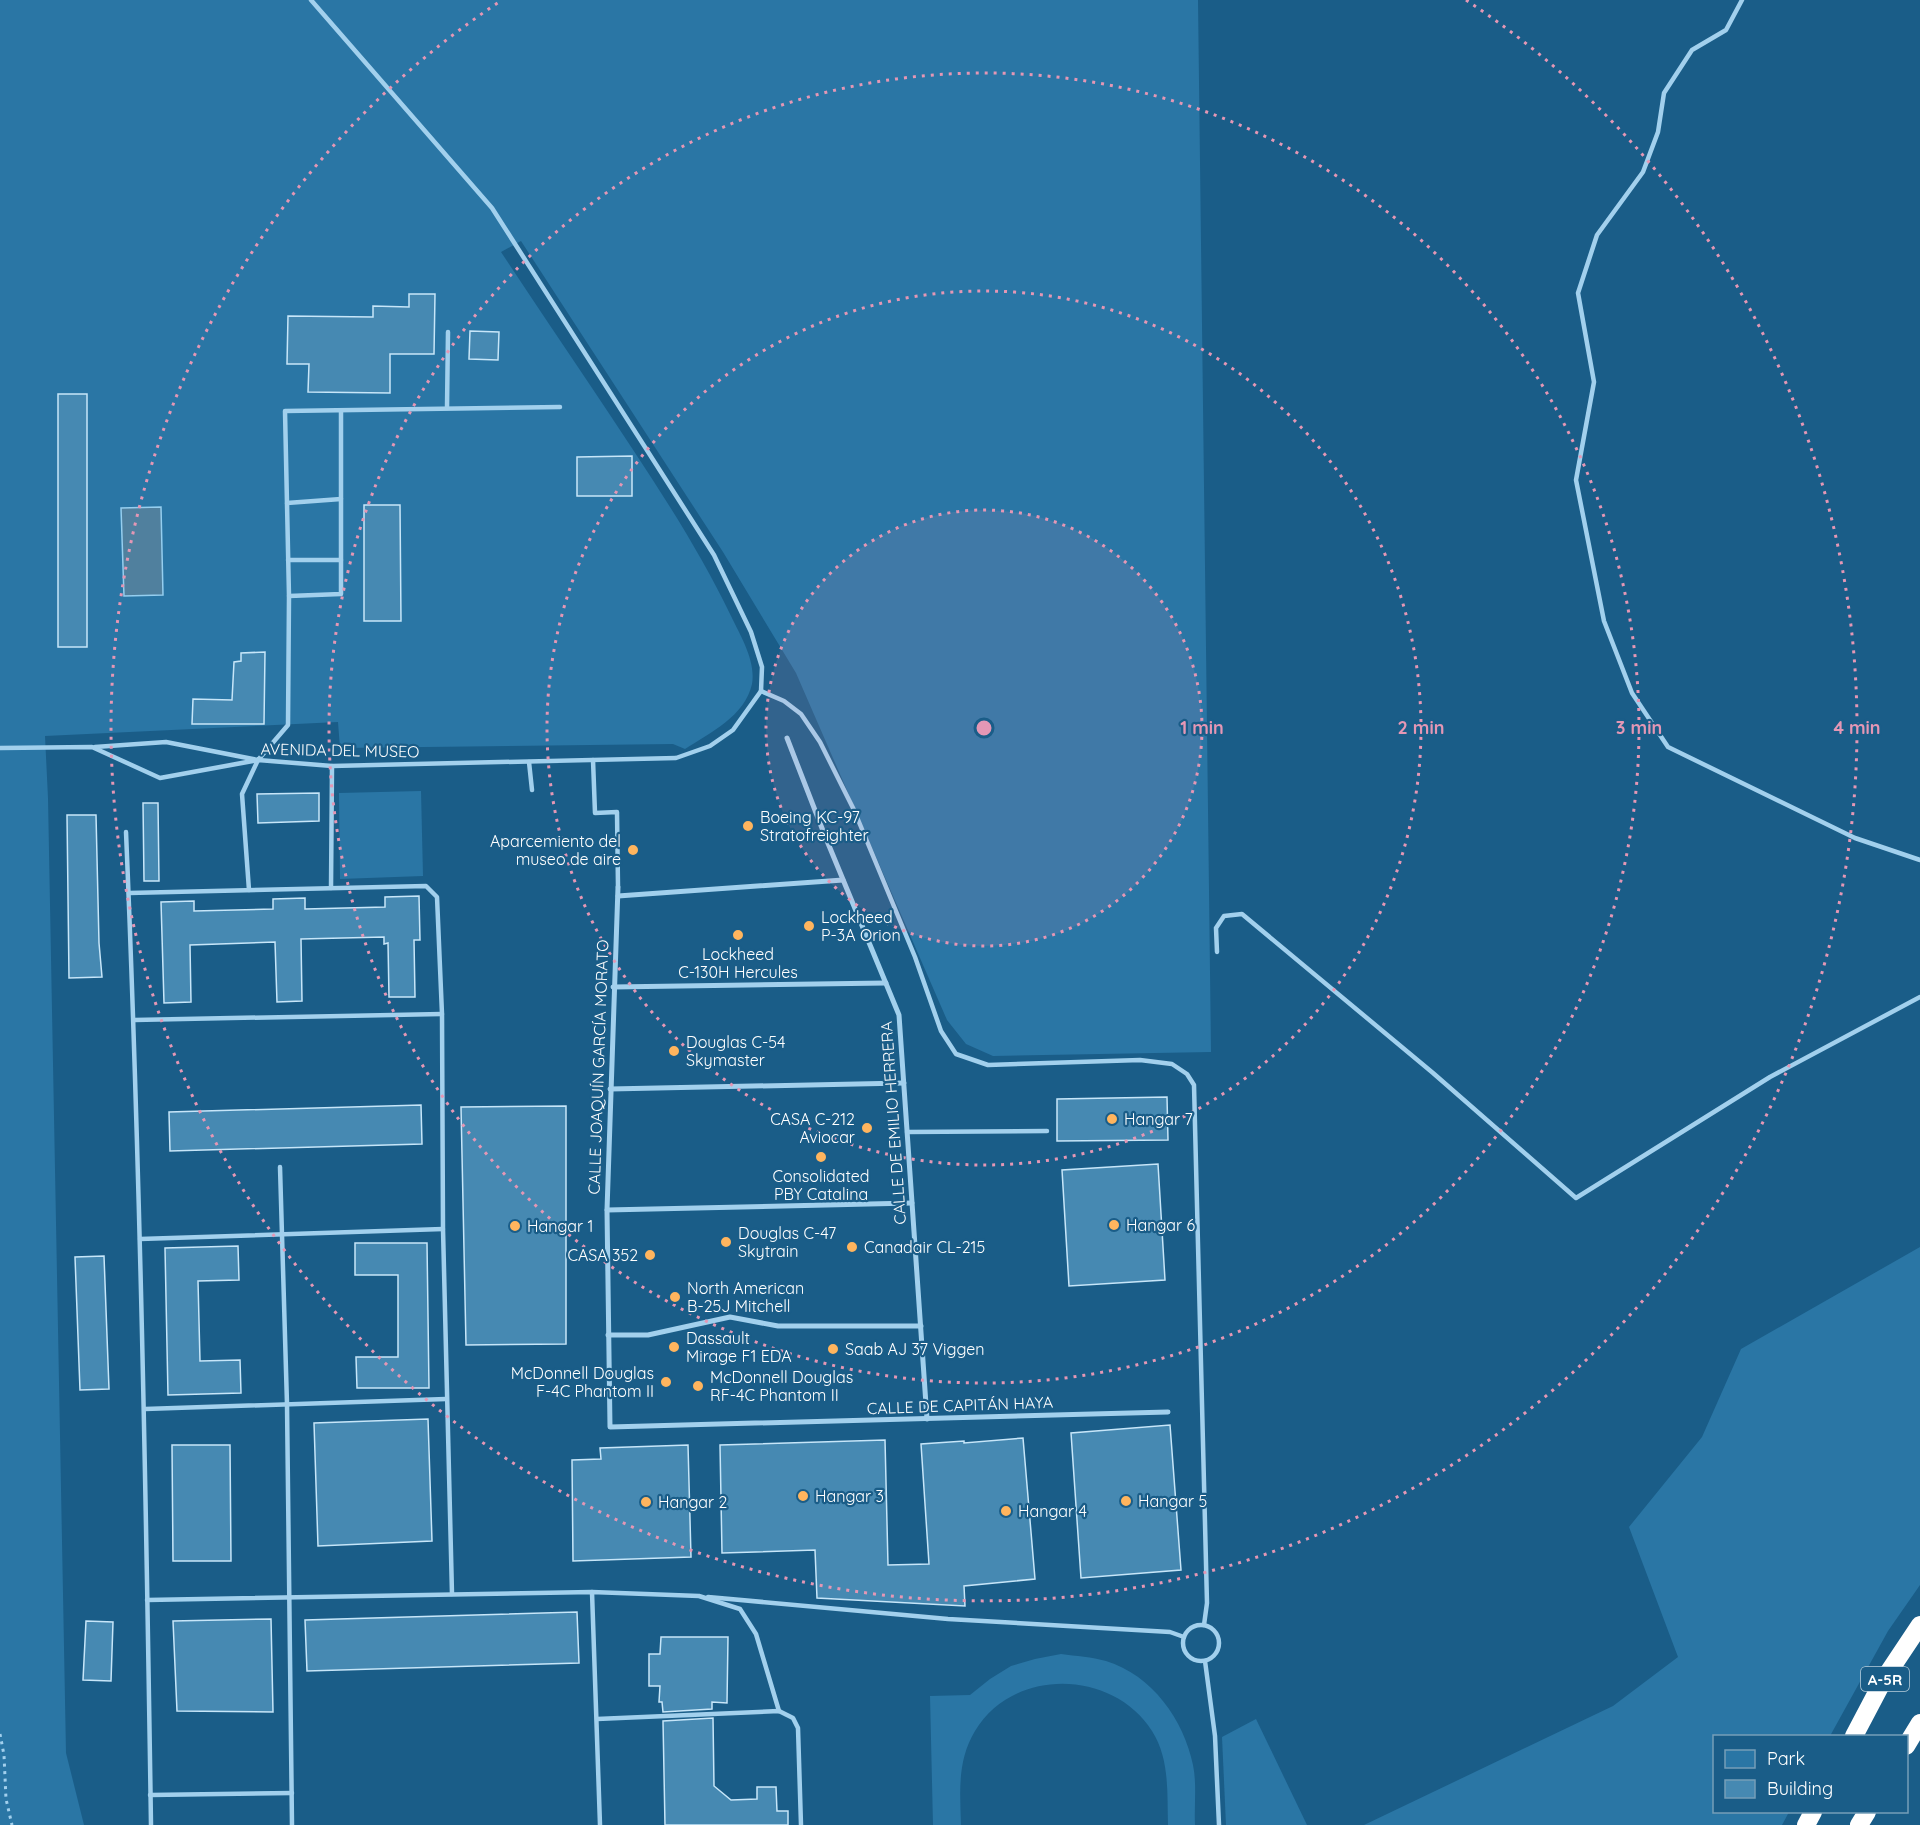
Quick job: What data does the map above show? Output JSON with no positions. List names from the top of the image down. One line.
{"streets":{"highway":["A-5R"],"street":["CALLE JOAQUÍN GARCÍA MORATO","CALLE DE EMILIO HERRERA","CALLE DE CAPITÁN HAYA"],"lane":["AVENIDA DEL MUSEO"]},"crossings":[["CALLE JOAQUÍN GARCÍA MORATO","CALLE DE CAPITÁN HAYA"],["CALLE DE EMILIO HERRERA","CALLE DE CAPITÁN HAYA"]],"places":["Boeing KC-97 Stratofreighter","Aparcemiento del museo de aire","Lockheed P-3A Orion","Lockheed C-130H Hercules","Douglas C-54 Skymaster","Hangar 7","CASA C-212 Aviocar","Consolidated PBY Catalina","Hangar 6","Hangar 1","Douglas C-47 Skytrain","Canadair CL-215","CASA 352","North American B-25J Mitchell","Dassault Mirage F1 EDA","Saab AJ 37 Viggen","McDonnell Douglas F-4C Phantom II","McDonnell Douglas RF-4C Phantom II","Hangar 3","Hangar 5","Hangar 2","Hangar 4"],"legend":["Park","Building"],"rings":["1 min","2 min","3 min","4 min"]}
